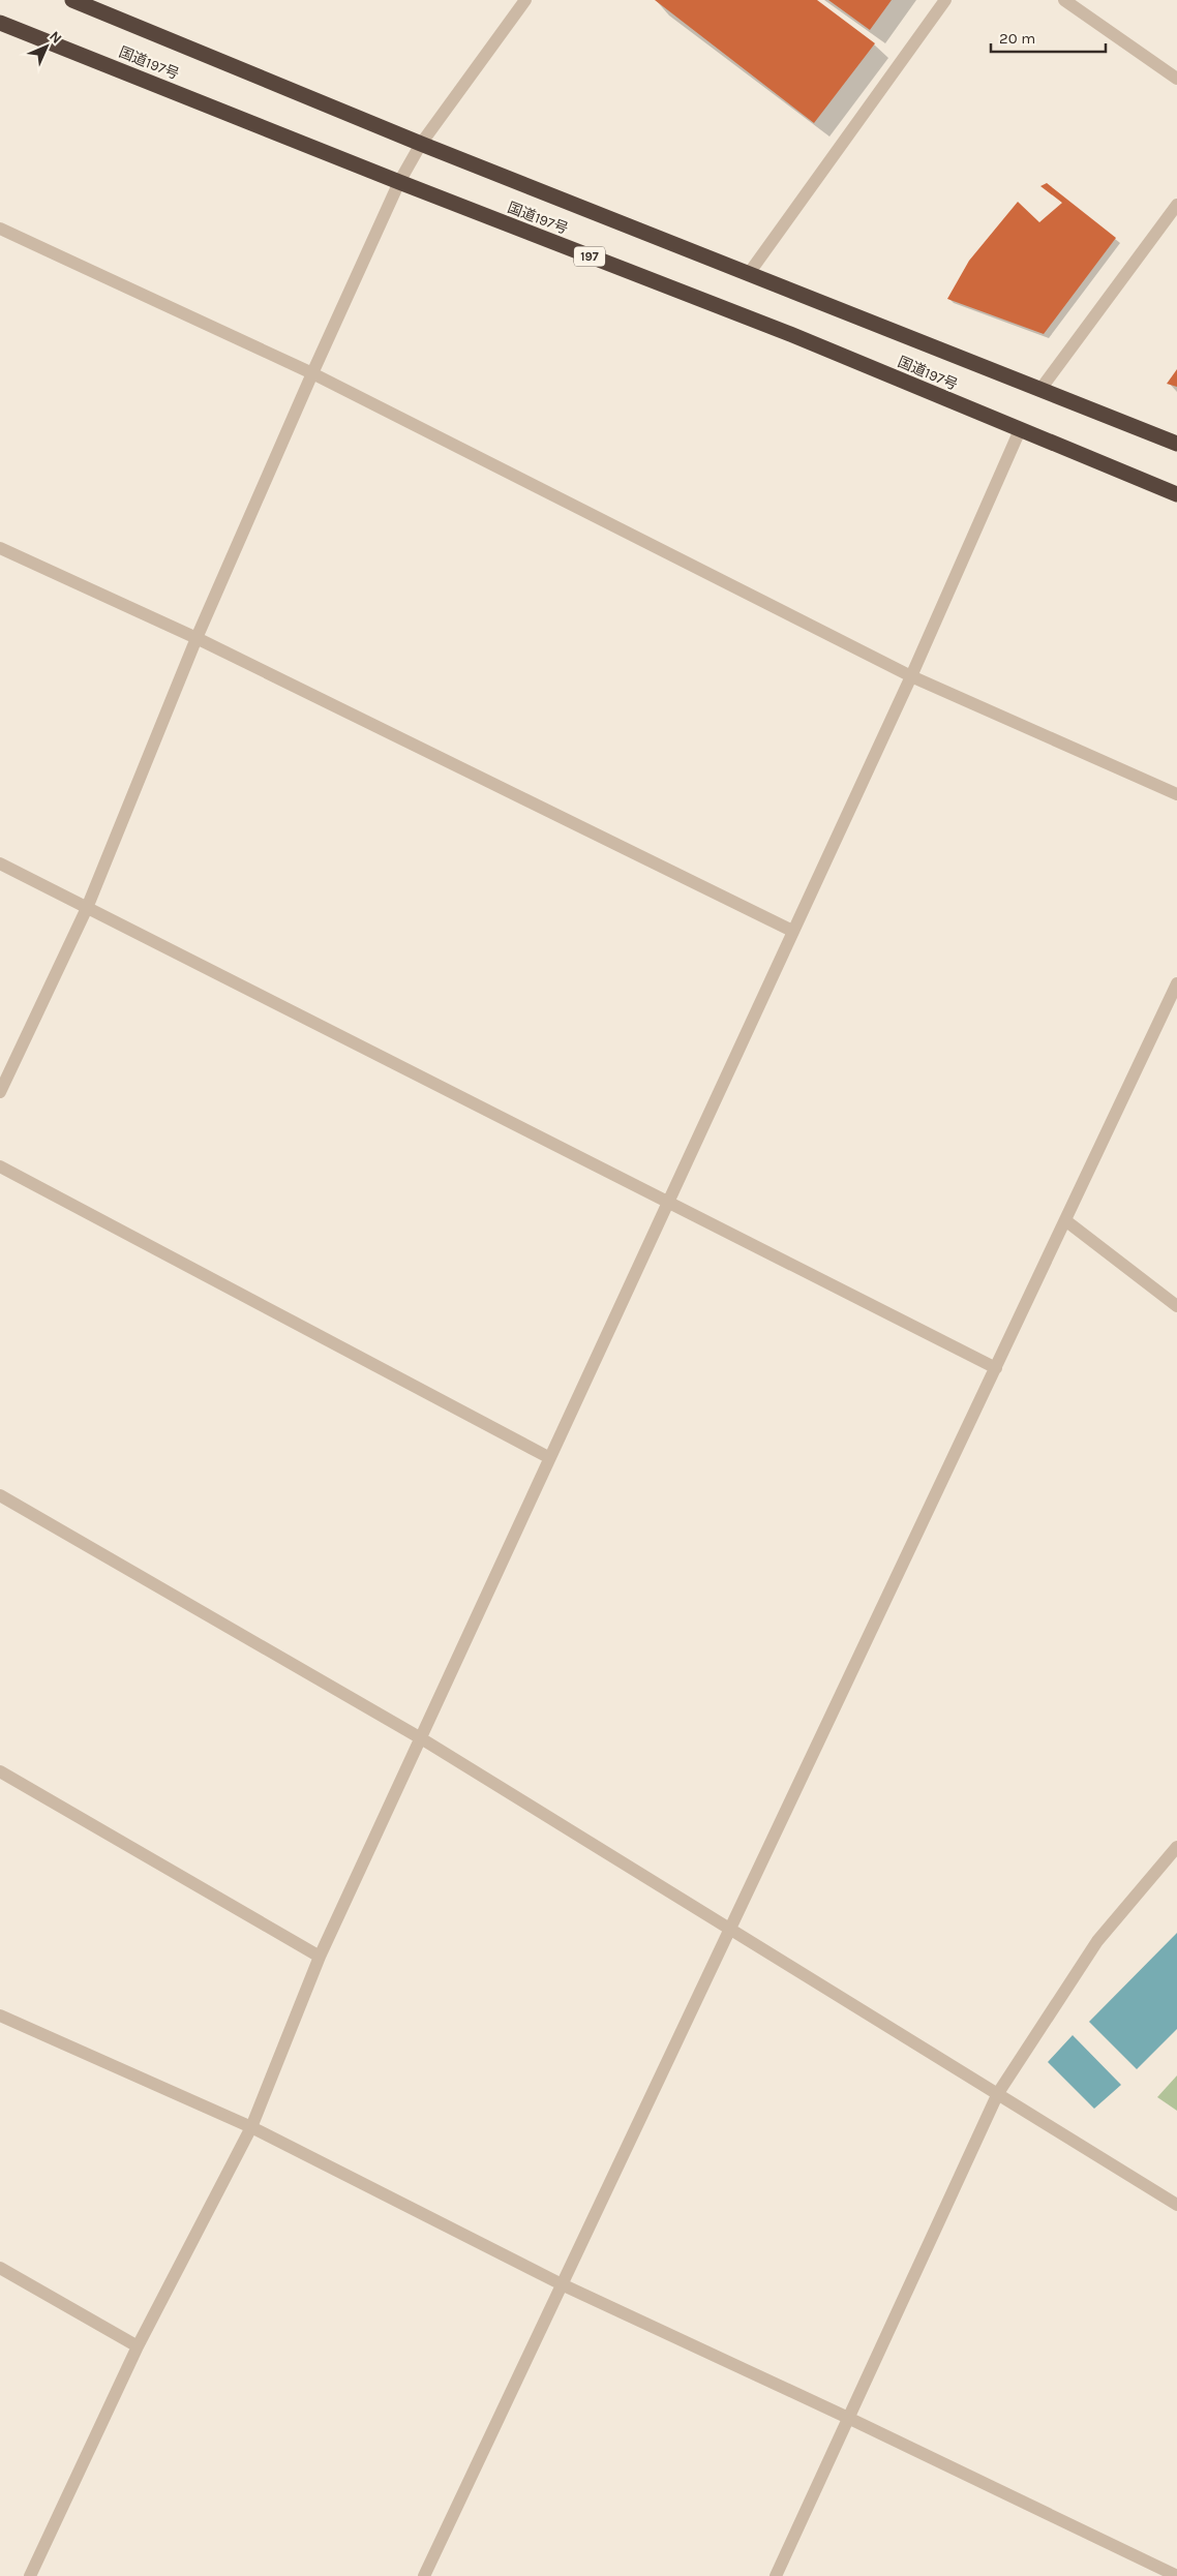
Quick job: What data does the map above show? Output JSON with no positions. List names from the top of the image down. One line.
{"streets":{"highway":["国道197号","197"]},"scale_bar":"20 m","north":"top right"}
